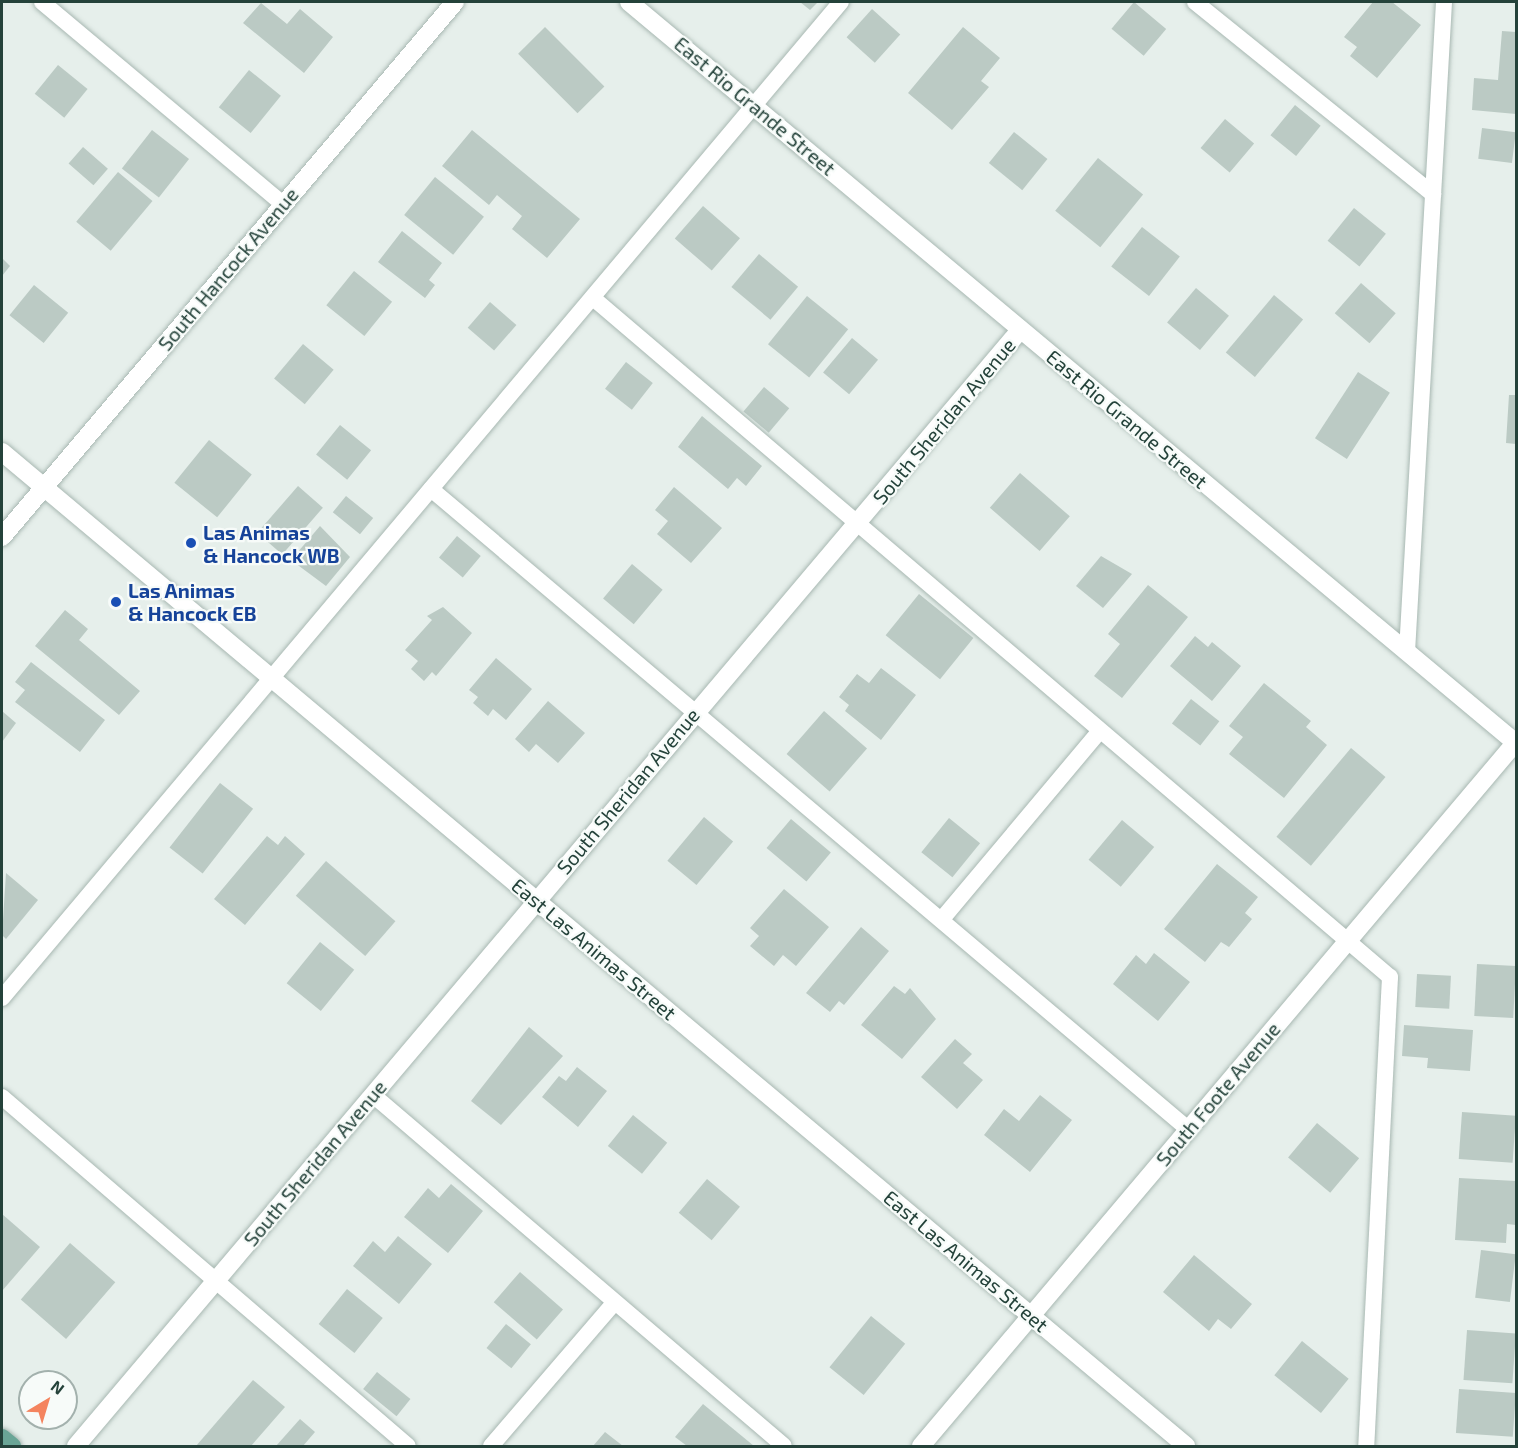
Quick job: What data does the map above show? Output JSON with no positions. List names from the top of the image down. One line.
{"streets":{"street":["East Rio Grande Street","South Hancock Avenue","South Sheridan Avenue","East Las Animas Street","South Foote Avenue"]},"crossings":[["East Rio Grande Street","South Sheridan Avenue"],["East Rio Grande Street","South Foote Avenue"],["South Hancock Avenue","East Las Animas Street"],["South Sheridan Avenue","East Las Animas Street"],["East Las Animas Street","South Foote Avenue"]],"places":["Las Animas & Hancock WB","Las Animas & Hancock EB"],"north":"top right"}
